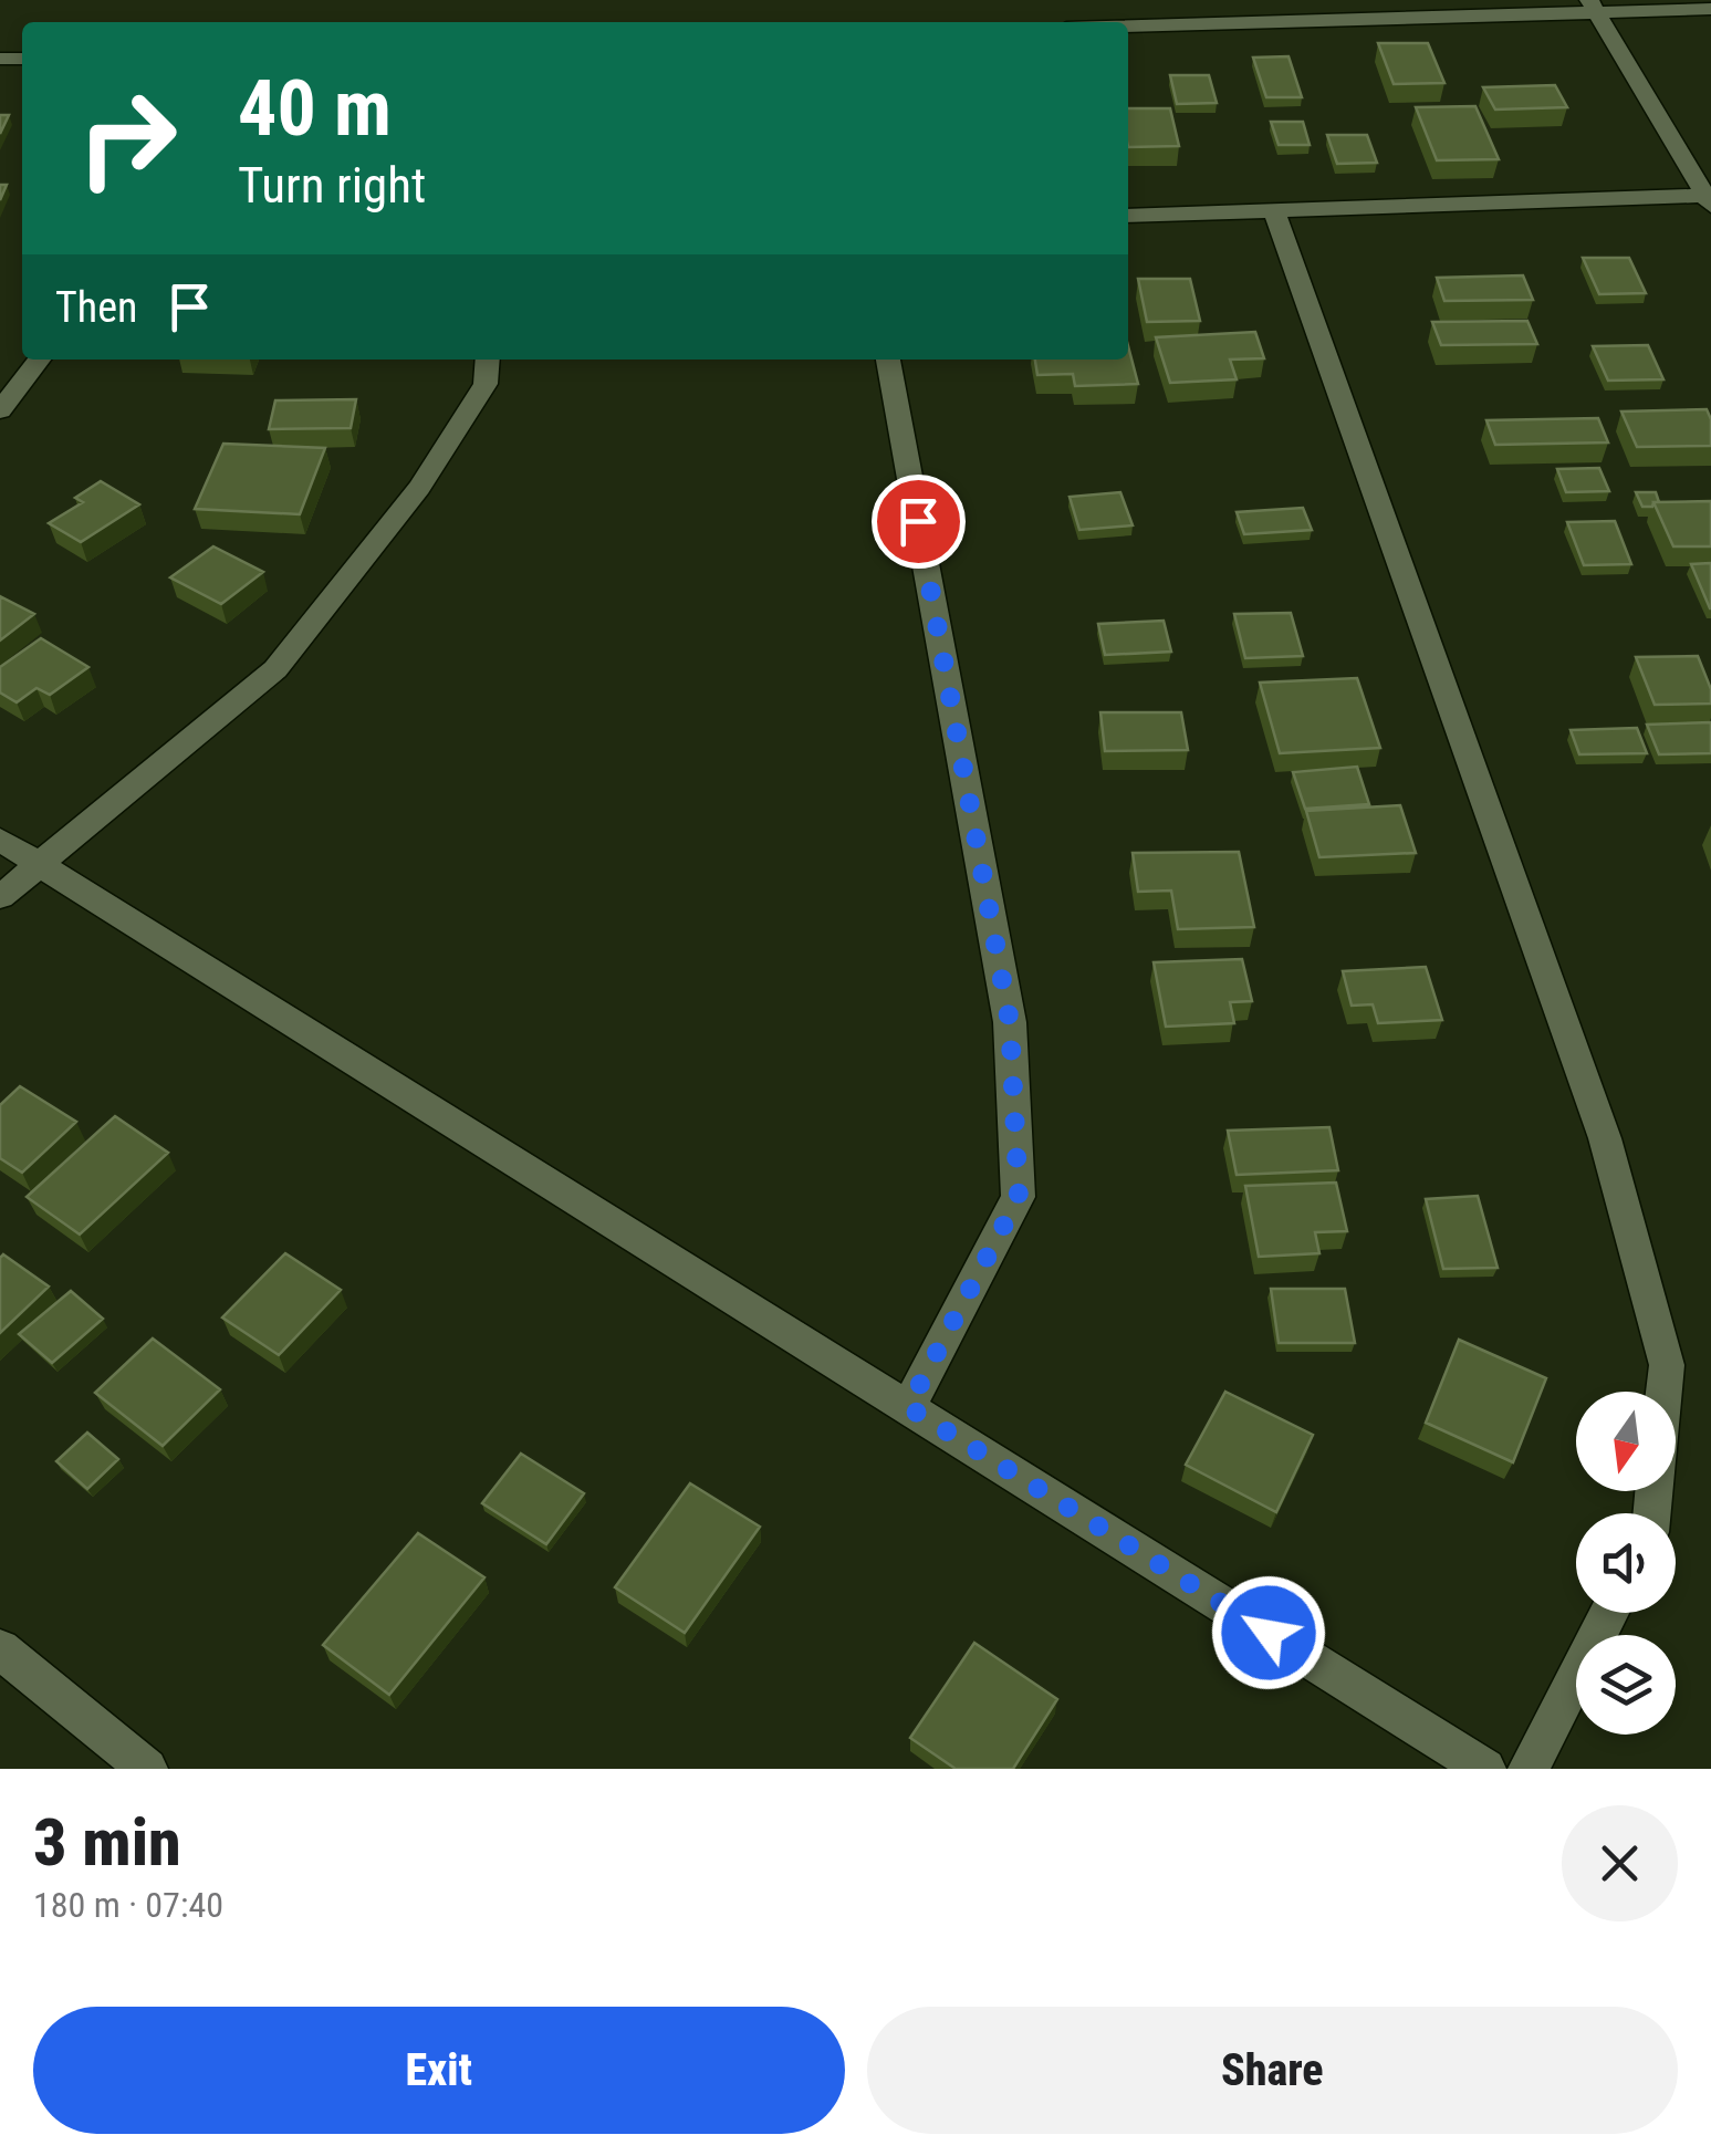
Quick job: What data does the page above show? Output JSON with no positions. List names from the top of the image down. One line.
{"north":"bottom","page":{"turn":["40 m","Turn right"],"then":"Then","heading":["3 min","180 m · 07:40"],"buttons":["Exit","Share"]}}
